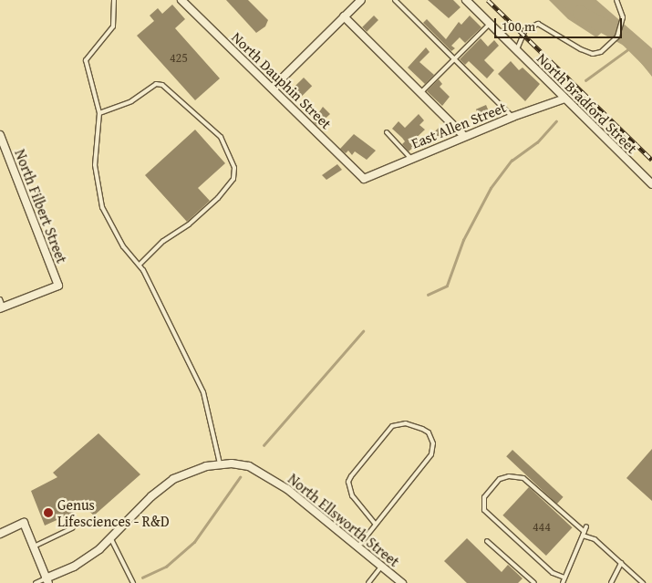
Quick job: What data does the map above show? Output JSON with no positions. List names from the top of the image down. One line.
{"streets":{"street":["North Dauphin Street","North Bradford Street","East Allen Street","North Filbert Street","North Ellsworth Street"]},"crossings":[["North Dauphin Street","East Allen Street"],["North Bradford Street","East Allen Street"]],"places":["Genus Lifesciences - R&D"],"house_numbers":["425","444"],"scale_bar":"100 m"}
